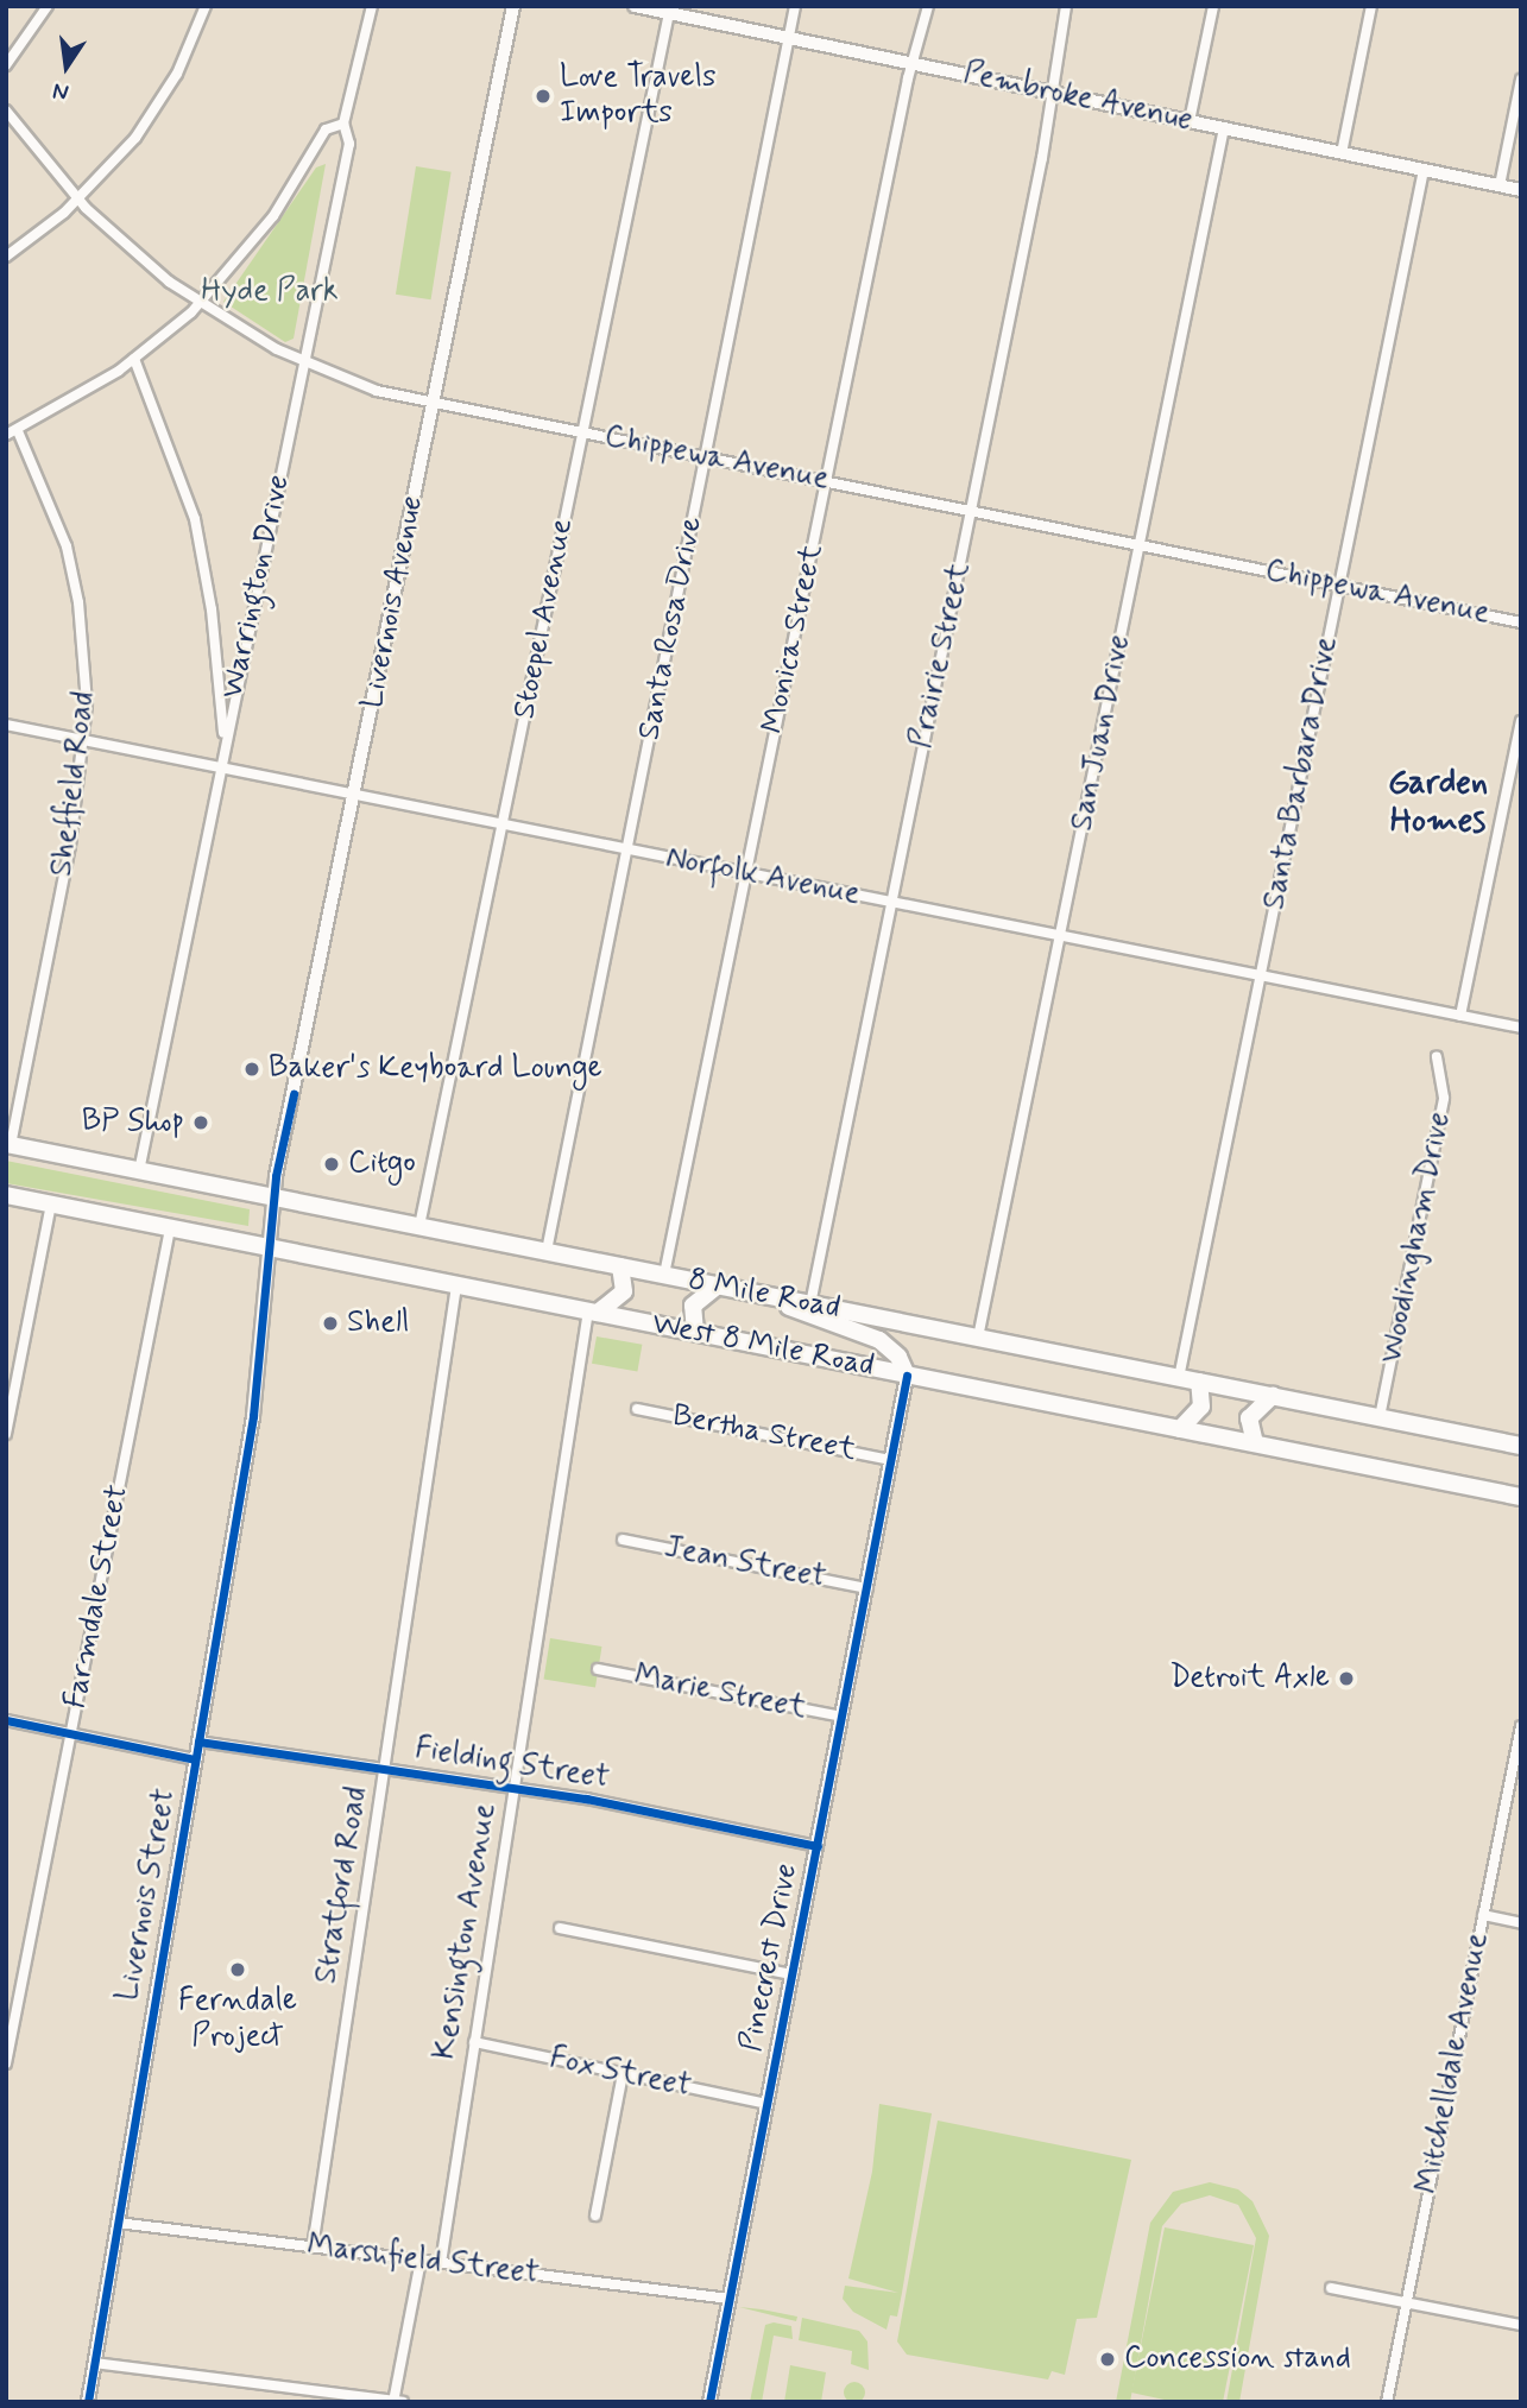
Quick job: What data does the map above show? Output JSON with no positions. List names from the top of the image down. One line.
{"streets":{"highway":["8 Mile Road","West 8 Mile Road"],"street":["Pembroke Avenue","Chippewa Avenue","Warrington Drive","Livernois Avenue","Stoepel Avenue","Santa Rosa Drive","Monica Street","Prairie Street","San Juan Drive","Santa Barbara Drive","Sheffield Road","Norfolk Avenue","Woodingham Drive","Bertha Street","Jean Street","Farmdale Street","Marie Street","Fielding Street","Stratford Road","Livernois Street","Kensington Avenue","Pinecrest Drive","Mitchelldale Avenue","Fox Street","Marshfield Street"]},"crossings":[["Pembroke Avenue","Stoepel Avenue"],["Pembroke Avenue","Santa Rosa Drive"],["Pembroke Avenue","Monica Street"],["Pembroke Avenue","Prairie Street"],["Pembroke Avenue","San Juan Drive"],["Pembroke Avenue","Santa Barbara Drive"],["Chippewa Avenue","Warrington Drive"],["Chippewa Avenue","Livernois Avenue"],["Chippewa Avenue","Stoepel Avenue"],["Chippewa Avenue","Santa Rosa Drive"],["Chippewa Avenue","Monica Street"],["Chippewa Avenue","Prairie Street"],["Chippewa Avenue","San Juan Drive"],["Chippewa Avenue","Santa Barbara Drive"],["Warrington Drive","Norfolk Avenue"],["Warrington Drive","8 Mile Road"],["Livernois Avenue","Norfolk Avenue"],["Livernois Avenue","8 Mile Road"],["Livernois Avenue","Livernois Street"],["Stoepel Avenue","Norfolk Avenue"],["Stoepel Avenue","8 Mile Road"],["Santa Rosa Drive","Norfolk Avenue"],["Santa Rosa Drive","8 Mile Road"],["Monica Street","Norfolk Avenue"],["Monica Street","8 Mile Road"],["Prairie Street","Norfolk Avenue"],["Prairie Street","8 Mile Road"],["San Juan Drive","Norfolk Avenue"],["San Juan Drive","8 Mile Road"],["Santa Barbara Drive","Norfolk Avenue"],["Santa Barbara Drive","8 Mile Road"],["Sheffield Road","Norfolk Avenue"],["Sheffield Road","8 Mile Road"],["Woodingham Drive","8 Mile Road"],["8 Mile Road","Livernois Street"],["West 8 Mile Road","Farmdale Street"],["West 8 Mile Road","Stratford Road"],["West 8 Mile Road","Livernois Street"],["West 8 Mile Road","Kensington Avenue"],["West 8 Mile Road","Pinecrest Drive"],["Bertha Street","Pinecrest Drive"],["Jean Street","Pinecrest Drive"],["Marie Street","Pinecrest Drive"],["Fielding Street","Stratford Road"],["Fielding Street","Livernois Street"],["Fielding Street","Kensington Avenue"],["Fielding Street","Pinecrest Drive"],["Stratford Road","Marshfield Street"],["Livernois Street","Marshfield Street"],["Kensington Avenue","Fox Street"],["Kensington Avenue","Marshfield Street"],["Pinecrest Drive","Fox Street"],["Pinecrest Drive","Marshfield Street"]],"districts":["Garden Homes"],"parks":["Hyde Park"],"places":["Love Travels Imports","Baker's Keyboard Lounge","BP Shop","Citgo","Shell","Detroit Axle","Ferndale Project","Concession stand"],"north":"bottom"}
